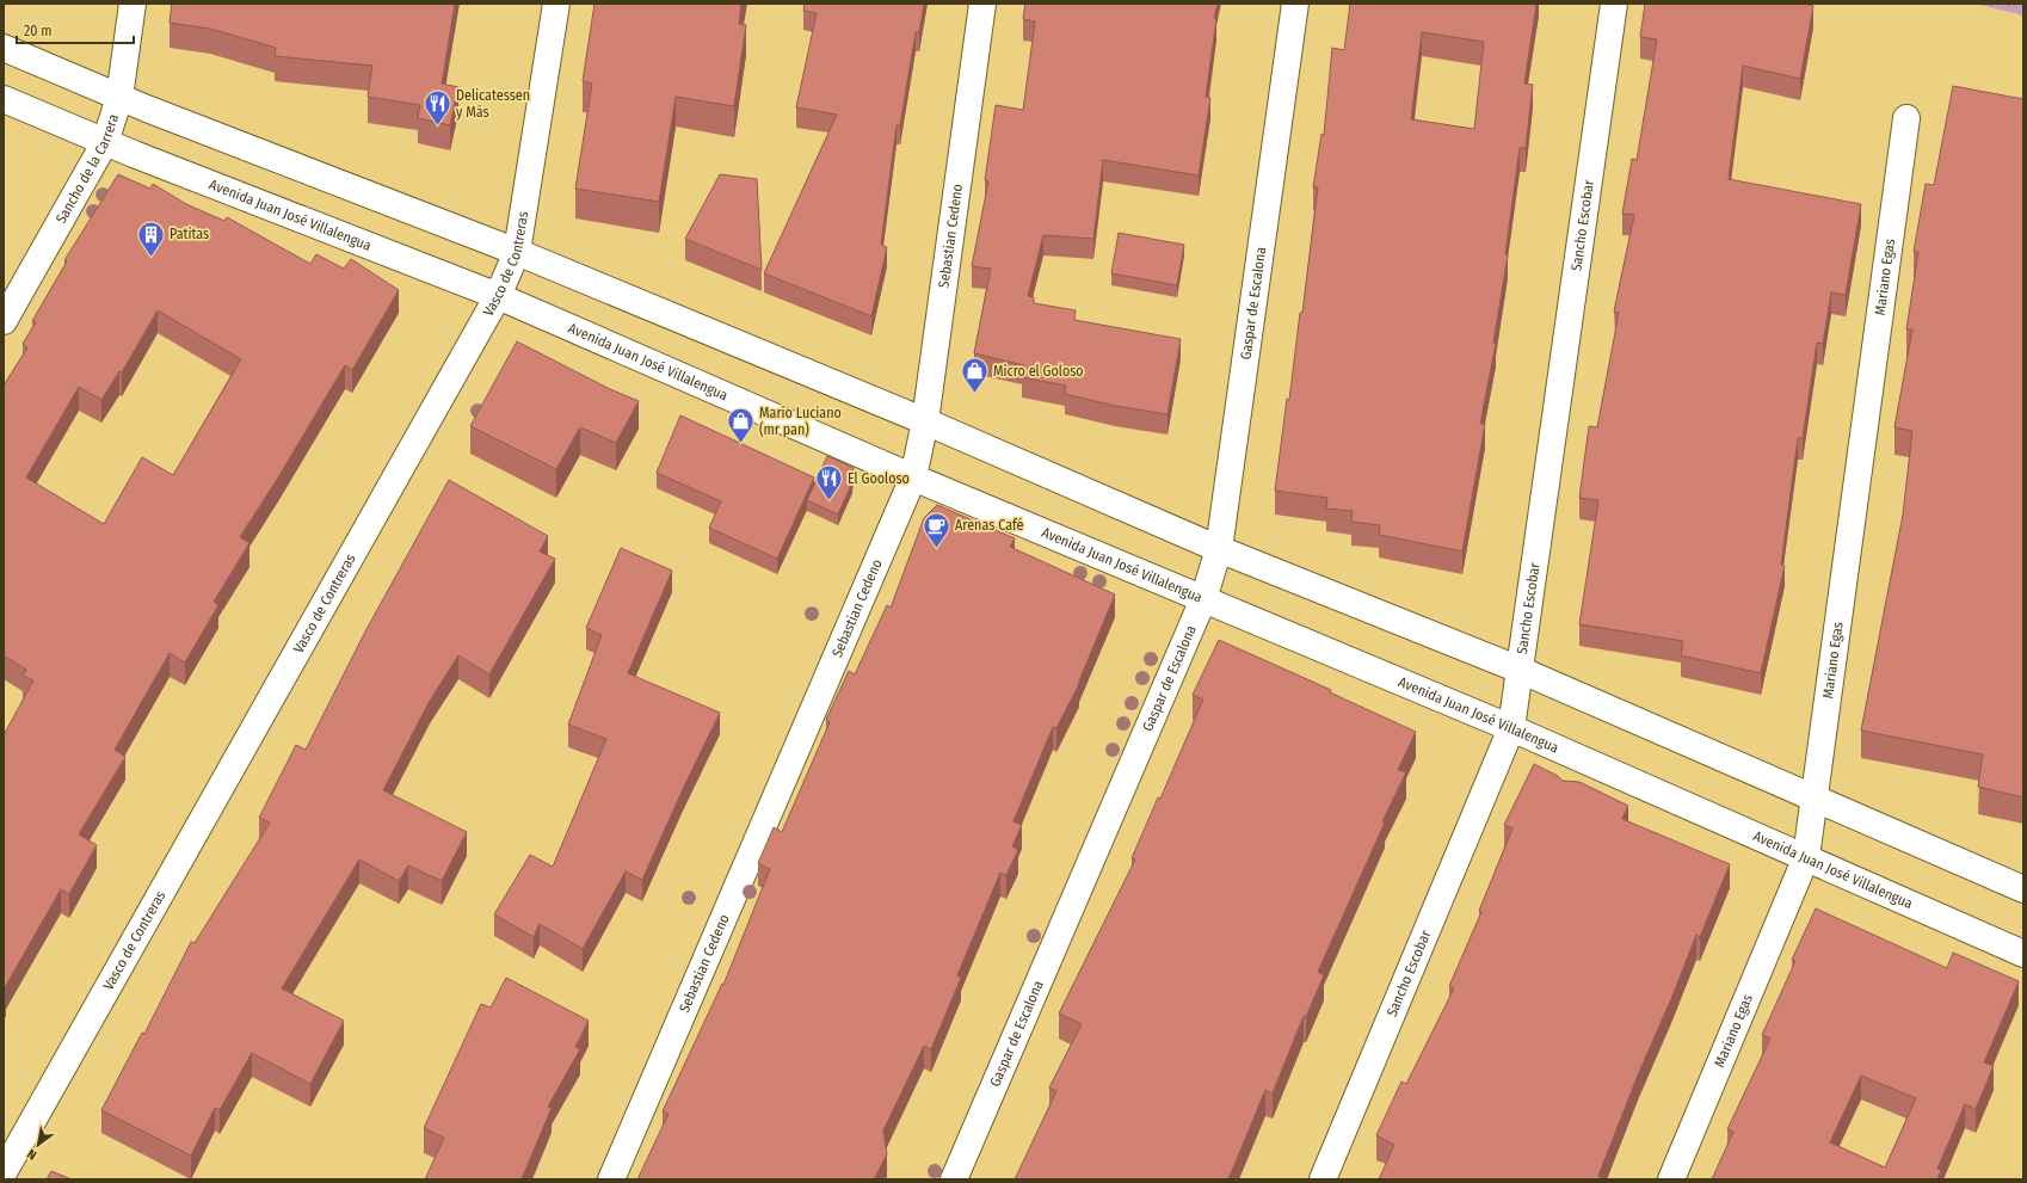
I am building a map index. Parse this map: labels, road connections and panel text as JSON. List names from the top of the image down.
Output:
{
  "streets": {
    "street": [
      "Sancho de la Carrera",
      "Avenida Juan José Villalengua",
      "Sancho Escobar",
      "Sebastian Cedeno",
      "Vasco de Contreras",
      "Mariano Egas",
      "Gaspar de Escalona"
    ]
  },
  "crossings": [
    ["Sancho de la Carrera", "Avenida Juan José Villalengua"],
    ["Avenida Juan José Villalengua", "Sancho Escobar"],
    ["Avenida Juan José Villalengua", "Sebastian Cedeno"],
    ["Avenida Juan José Villalengua", "Vasco de Contreras"],
    ["Avenida Juan José Villalengua", "Mariano Egas"],
    ["Avenida Juan José Villalengua", "Gaspar de Escalona"]
  ],
  "places": {
    "restaurant": ["Delicatessen y Más", "El Gooloso"],
    "building": ["Patitas"],
    "shop": ["Micro el Goloso", "Mario Luciano (mr pan)"],
    "cafe": ["Arenas Café"]
  },
  "scale_bar": "20 m",
  "north": "bottom left"
}
